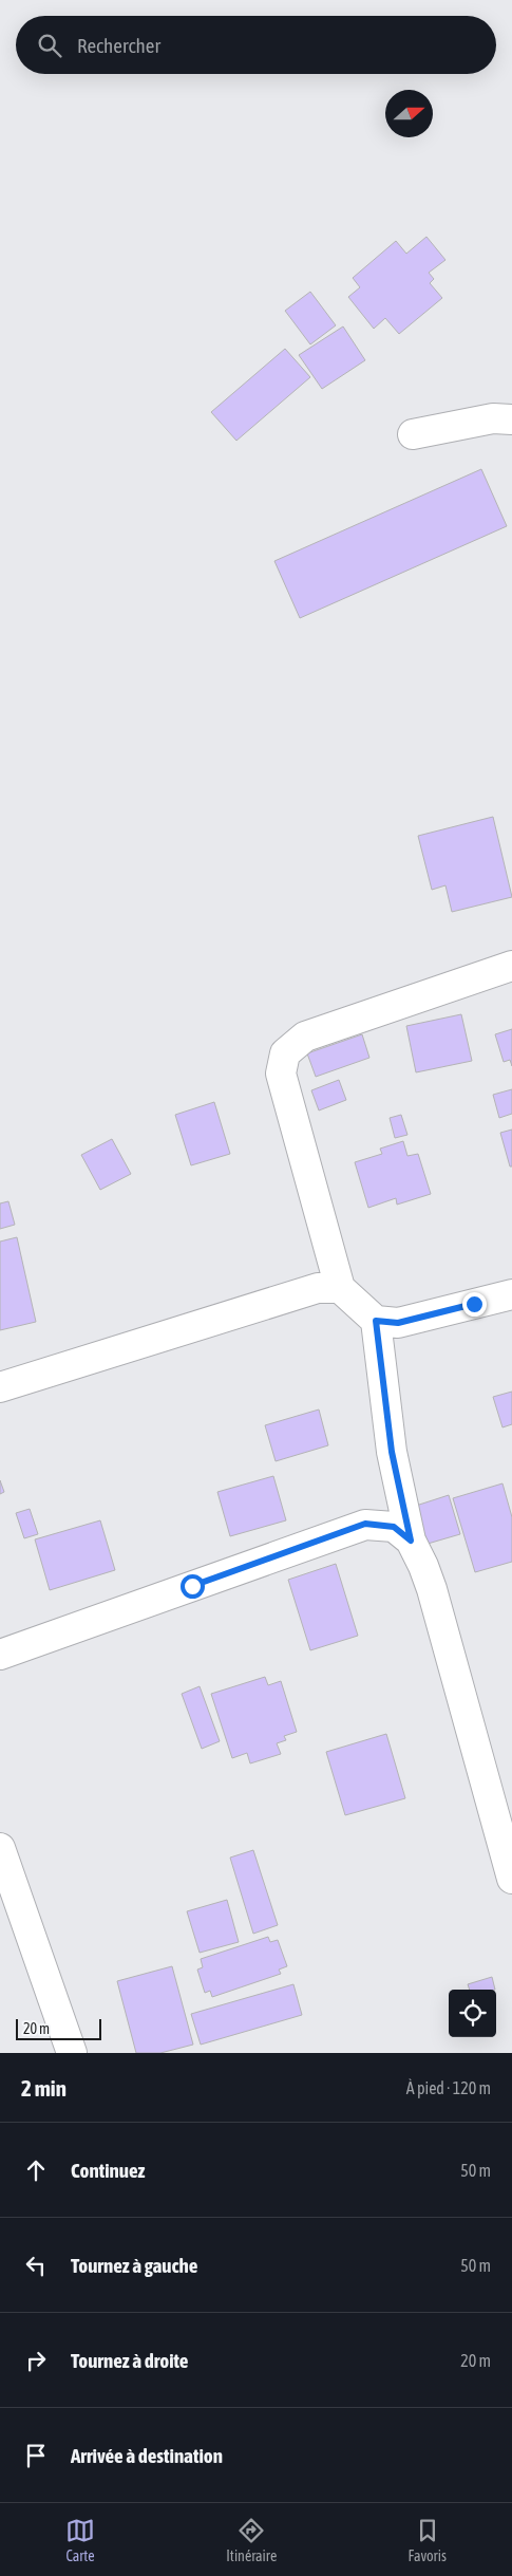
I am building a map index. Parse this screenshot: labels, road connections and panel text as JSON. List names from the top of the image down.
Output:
{
  "scale_bar": "20 m",
  "north": "right",
  "page": {
    "search": "Rechercher",
    "scale": "20 m",
    "heading": ["2 min", "À pied · 120 m"],
    "list": [
      ["Continuez", "50 m"],
      ["Tournez à gauche", "50 m"],
      ["Tournez à droite", "20 m"],
      "Arrivée à destination"
    ],
    "nav": ["Carte", "Itinéraire", "Favoris"]
  }
}
